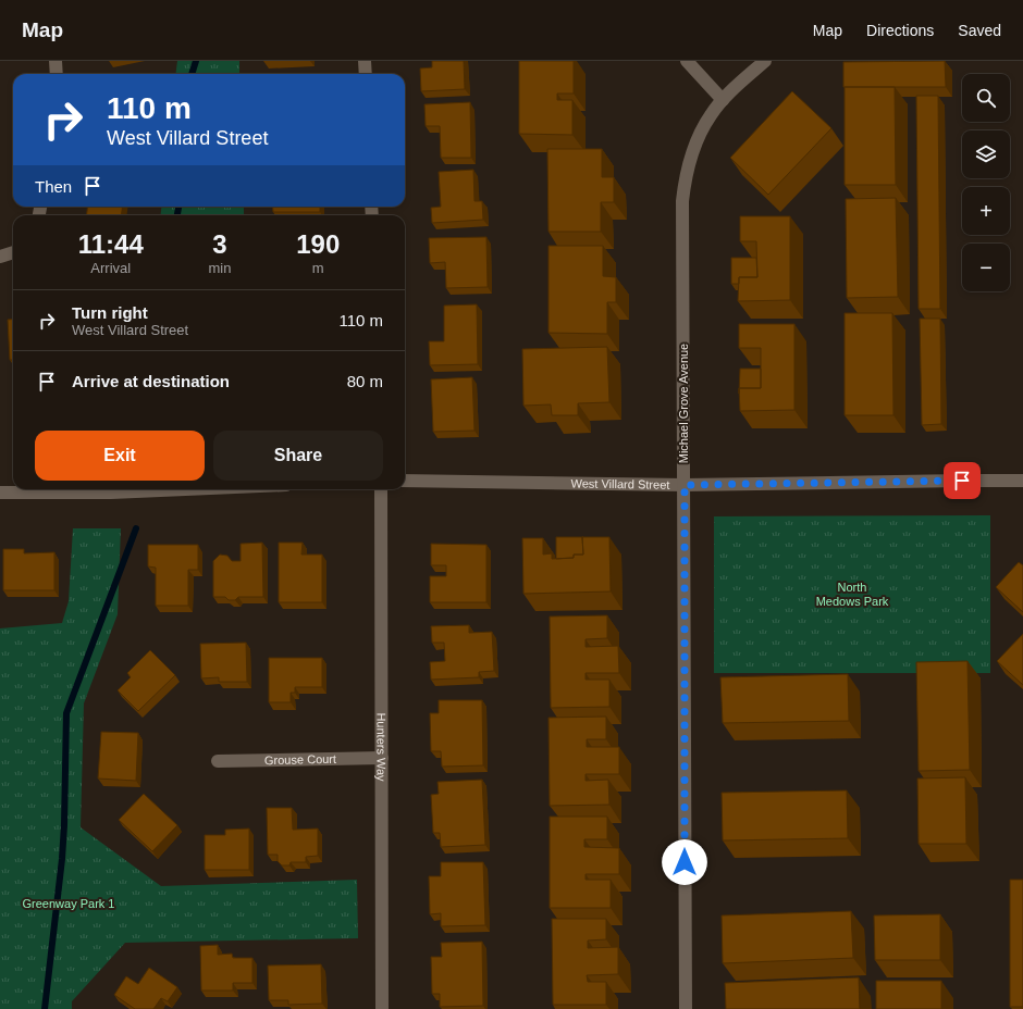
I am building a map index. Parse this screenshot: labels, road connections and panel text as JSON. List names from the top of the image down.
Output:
{
  "streets": {
    "street": [
      "Michael Grove Avenue",
      "West Villard Street",
      "Hunters Way",
      "Grouse Court"
    ]
  },
  "crossings": [
    ["Michael Grove Avenue", "West Villard Street"],
    ["Hunters Way", "Grouse Court"]
  ],
  "parks": ["North Medows Park", "Greenway Park 1"],
  "page": {
    "header": "Map",
    "nav": ["Map", "Directions", "Saved"],
    "map_buttons": ["+", "−"],
    "turn": ["110 m", "West Villard Street"],
    "then": "Then",
    "eta": [
      "11:44",
      "Arrival",
      "3",
      "min",
      "190",
      "m"
    ],
    "list": [
      {
        "name": "Turn right",
        "note": "West Villard Street",
        "value": "110 m"
      },
      {
        "name": "Arrive at destination",
        "value": "80 m"
      }
    ],
    "buttons": ["Exit", "Share"]
  }
}
